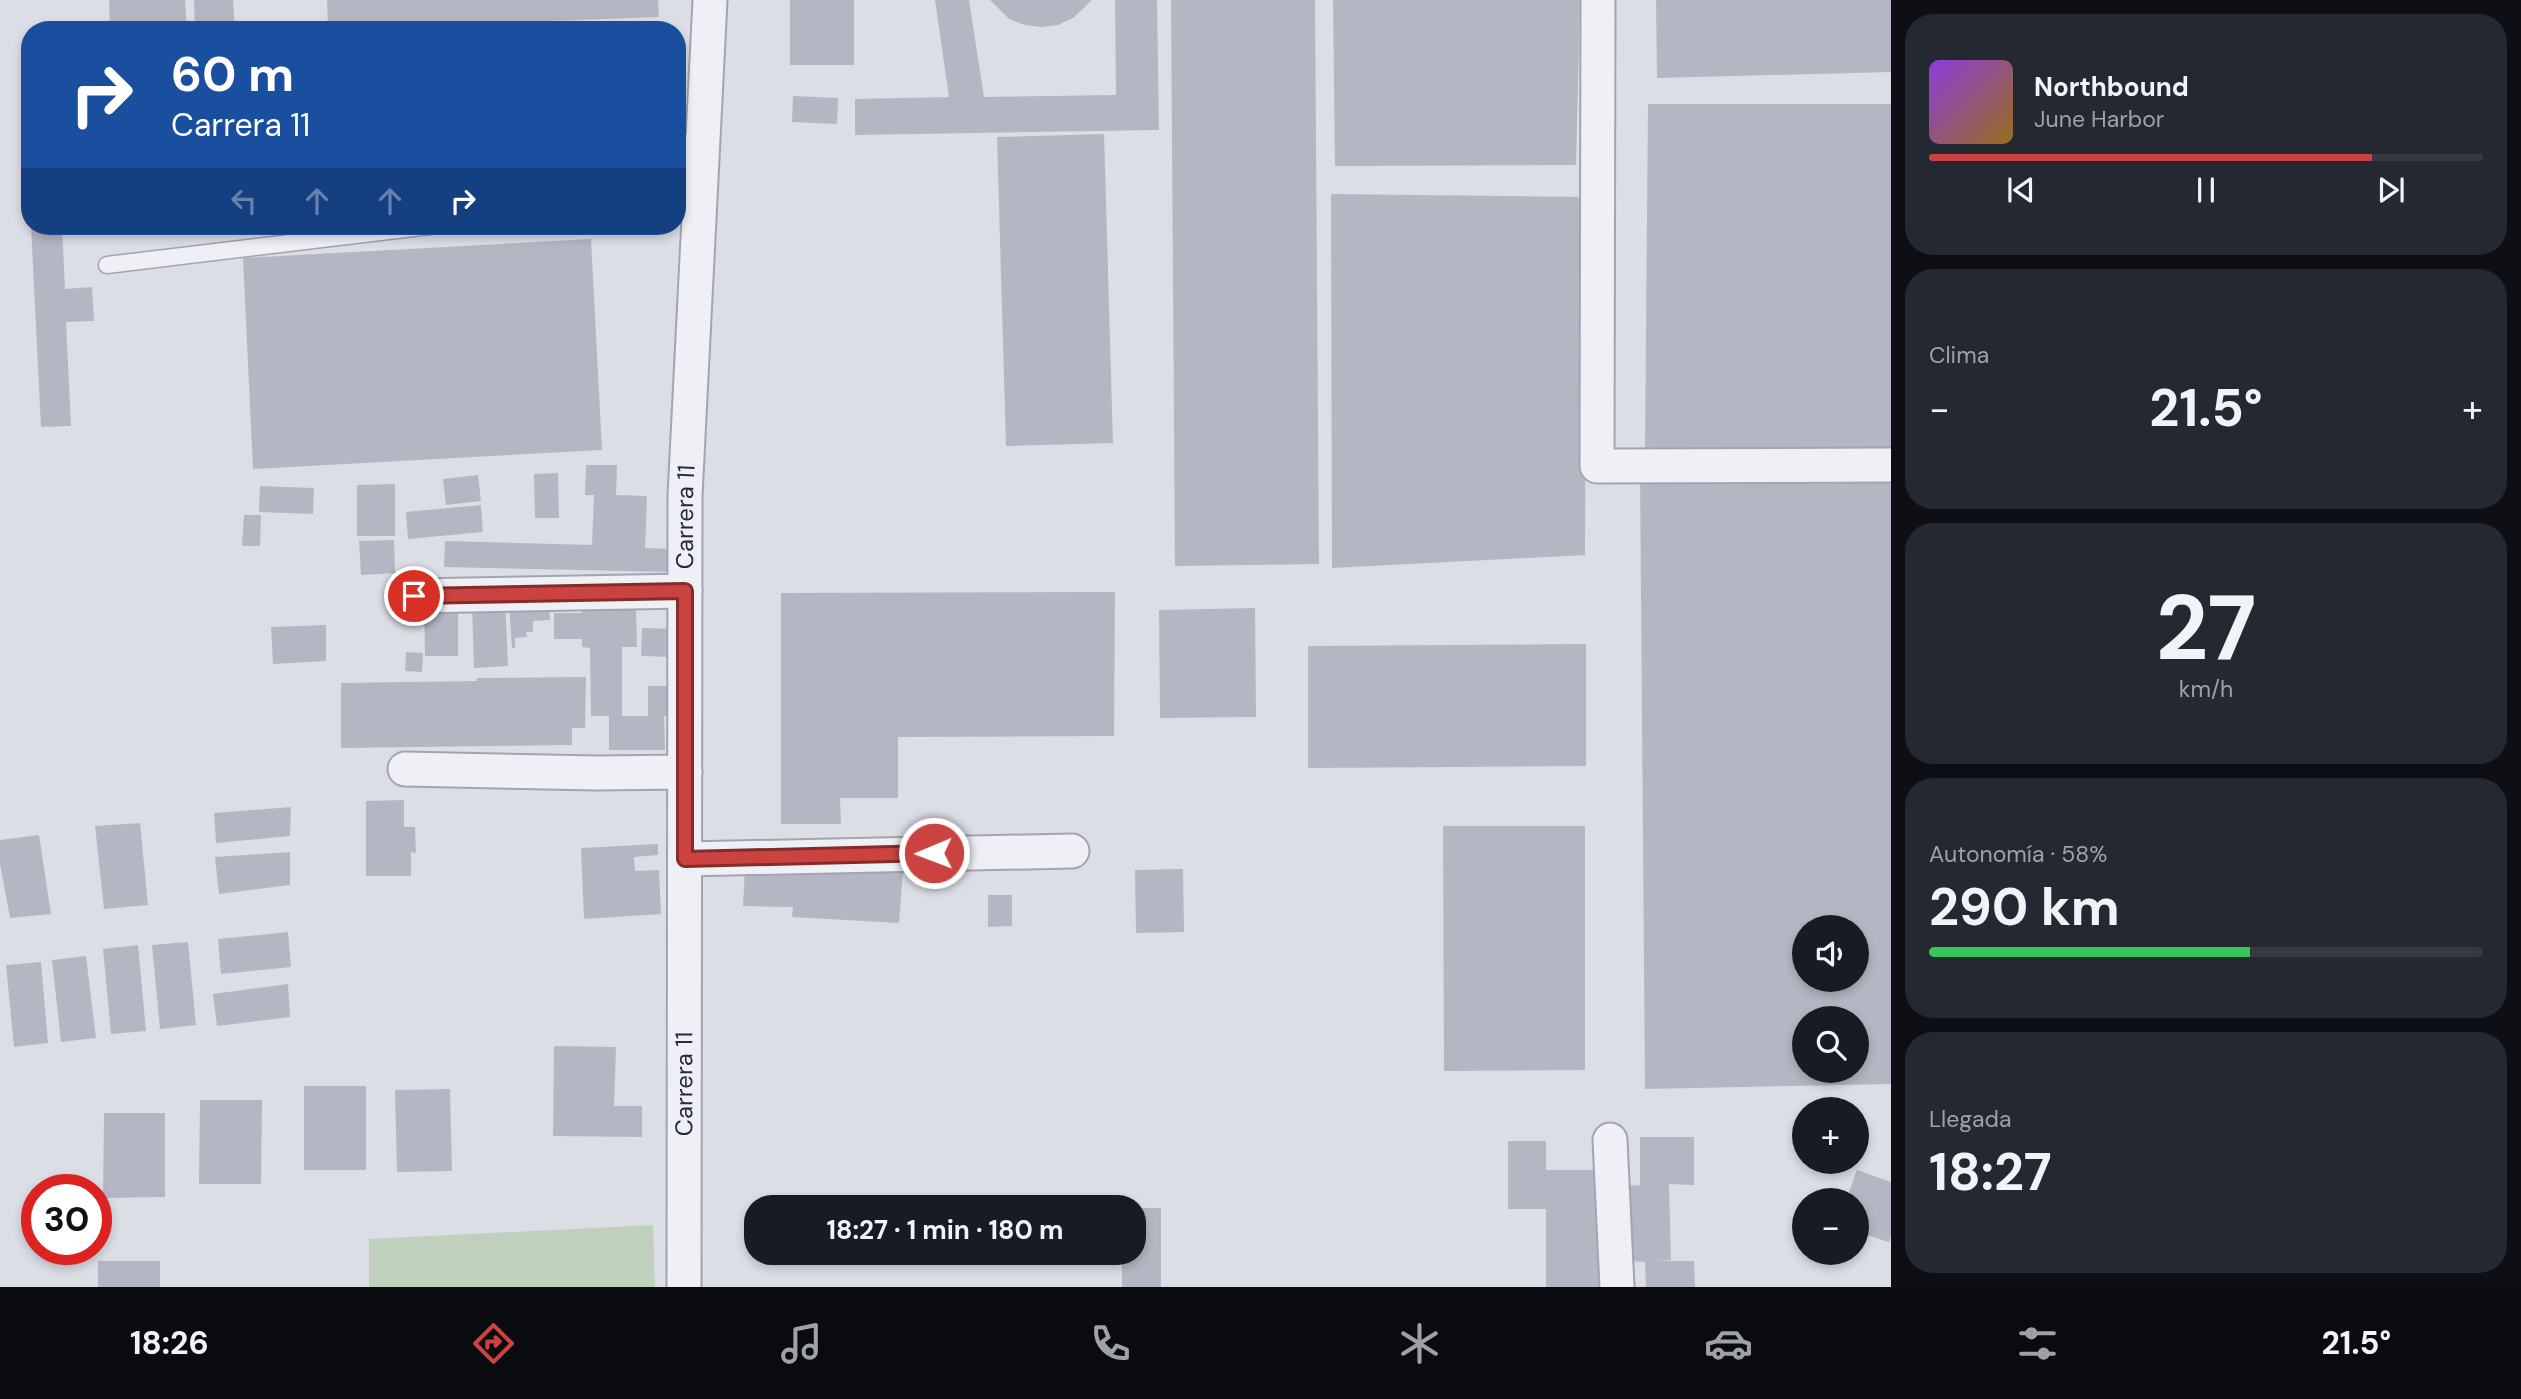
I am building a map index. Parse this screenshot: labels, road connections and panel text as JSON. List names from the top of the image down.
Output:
{
  "streets": {
    "street": ["Carrera 11"]
  },
  "page": {
    "turn": ["60 m", "Carrera 11"],
    "song": ["Northbound", "June Harbor"],
    "tile": [
      "Clima",
      ["27", "km/h"],
      ["Autonomía · 58%", "290 km"],
      ["Llegada", "18:27"]
    ],
    "heat": ["−", "21.5°", "+"],
    "map_buttons": ["+", "−"],
    "limit": "30",
    "trip": "18:27 · 1 min · 180 m",
    "tabs": ["18:26", "21.5°"]
  }
}
